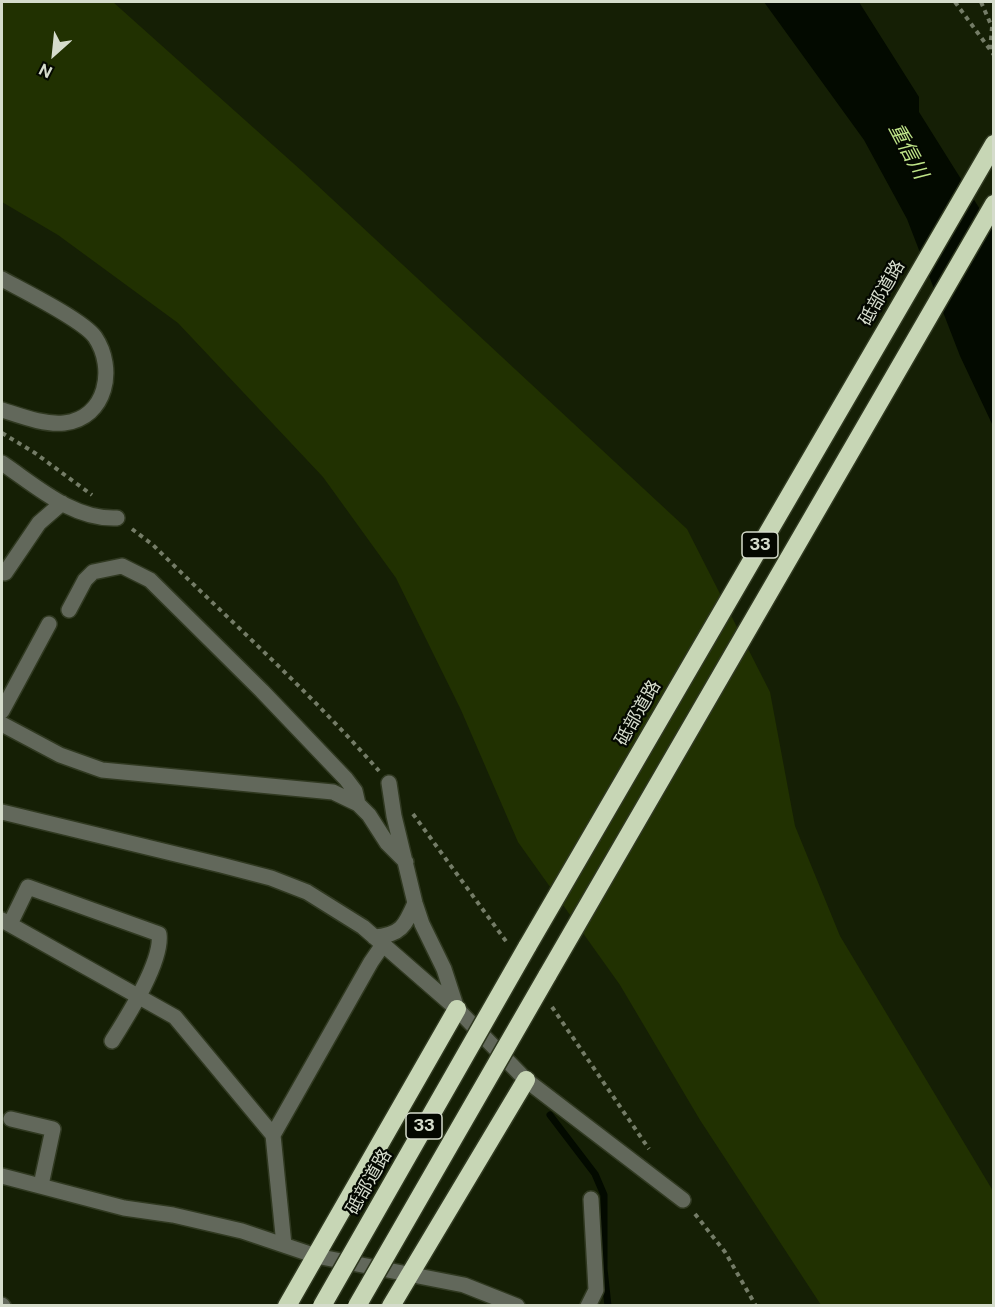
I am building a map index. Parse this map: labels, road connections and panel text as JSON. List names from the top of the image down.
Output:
{
  "streets": {
    "highway": ["砥部道路", "33"]
  },
  "water": ["重信川"],
  "north": "bottom left"
}
